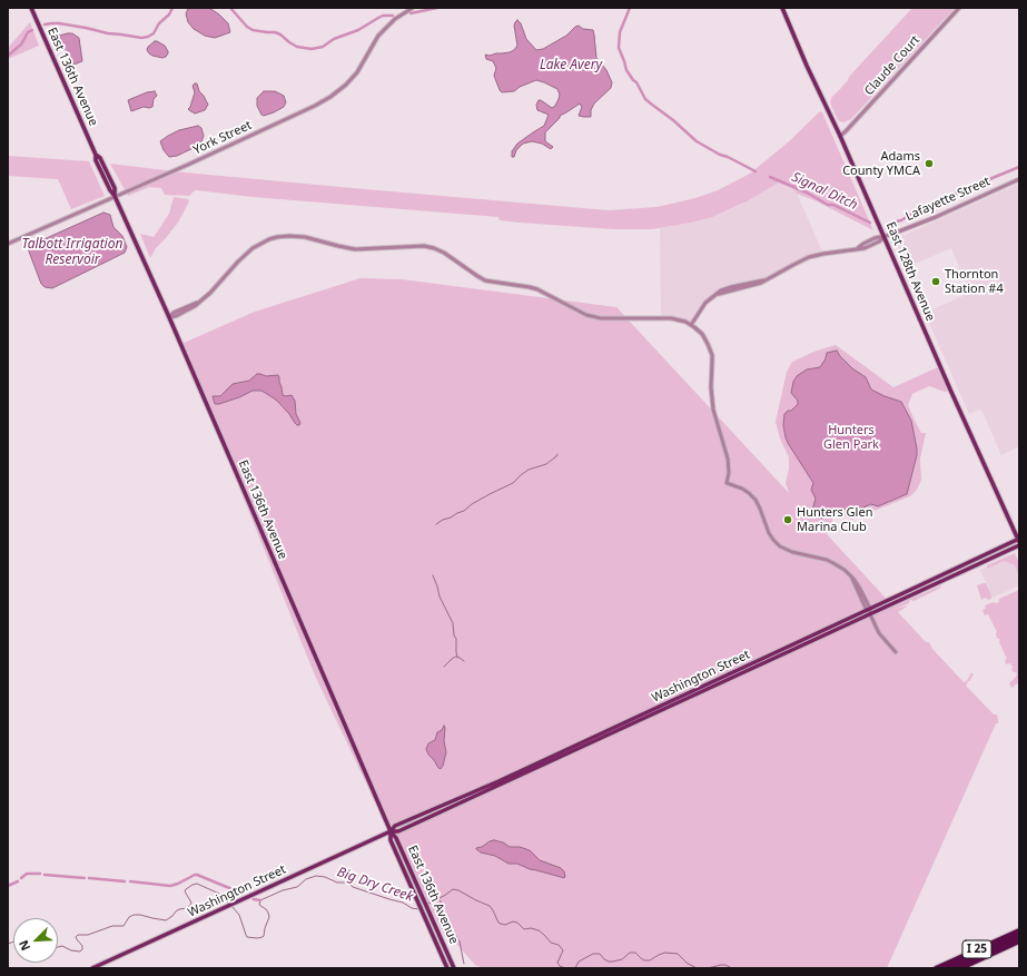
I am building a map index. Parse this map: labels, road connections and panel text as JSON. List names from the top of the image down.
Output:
{
  "streets": {
    "highway": ["I 25"],
    "main road": ["East 136th Avenue", "East 128th Avenue", "Washington Street"],
    "street": ["Claude Court", "York Street", "Lafayette Street"]
  },
  "crossings": [
    ["Claude Court", "East 128th Avenue"],
    ["East 136th Avenue", "York Street"],
    ["East 136th Avenue", "Washington Street"],
    ["Lafayette Street", "East 128th Avenue"],
    ["East 128th Avenue", "Washington Street"]
  ],
  "water": [
    "Lake Avery",
    "Signal Ditch",
    "Talbott Irrigation Reservoir",
    "Big Dry Creek"
  ],
  "parks": ["Hunters Glen Park"],
  "places": ["Adams County YMCA", "Thornton Station #4", "Hunters Glen Marina Club"],
  "north": "bottom left"
}
